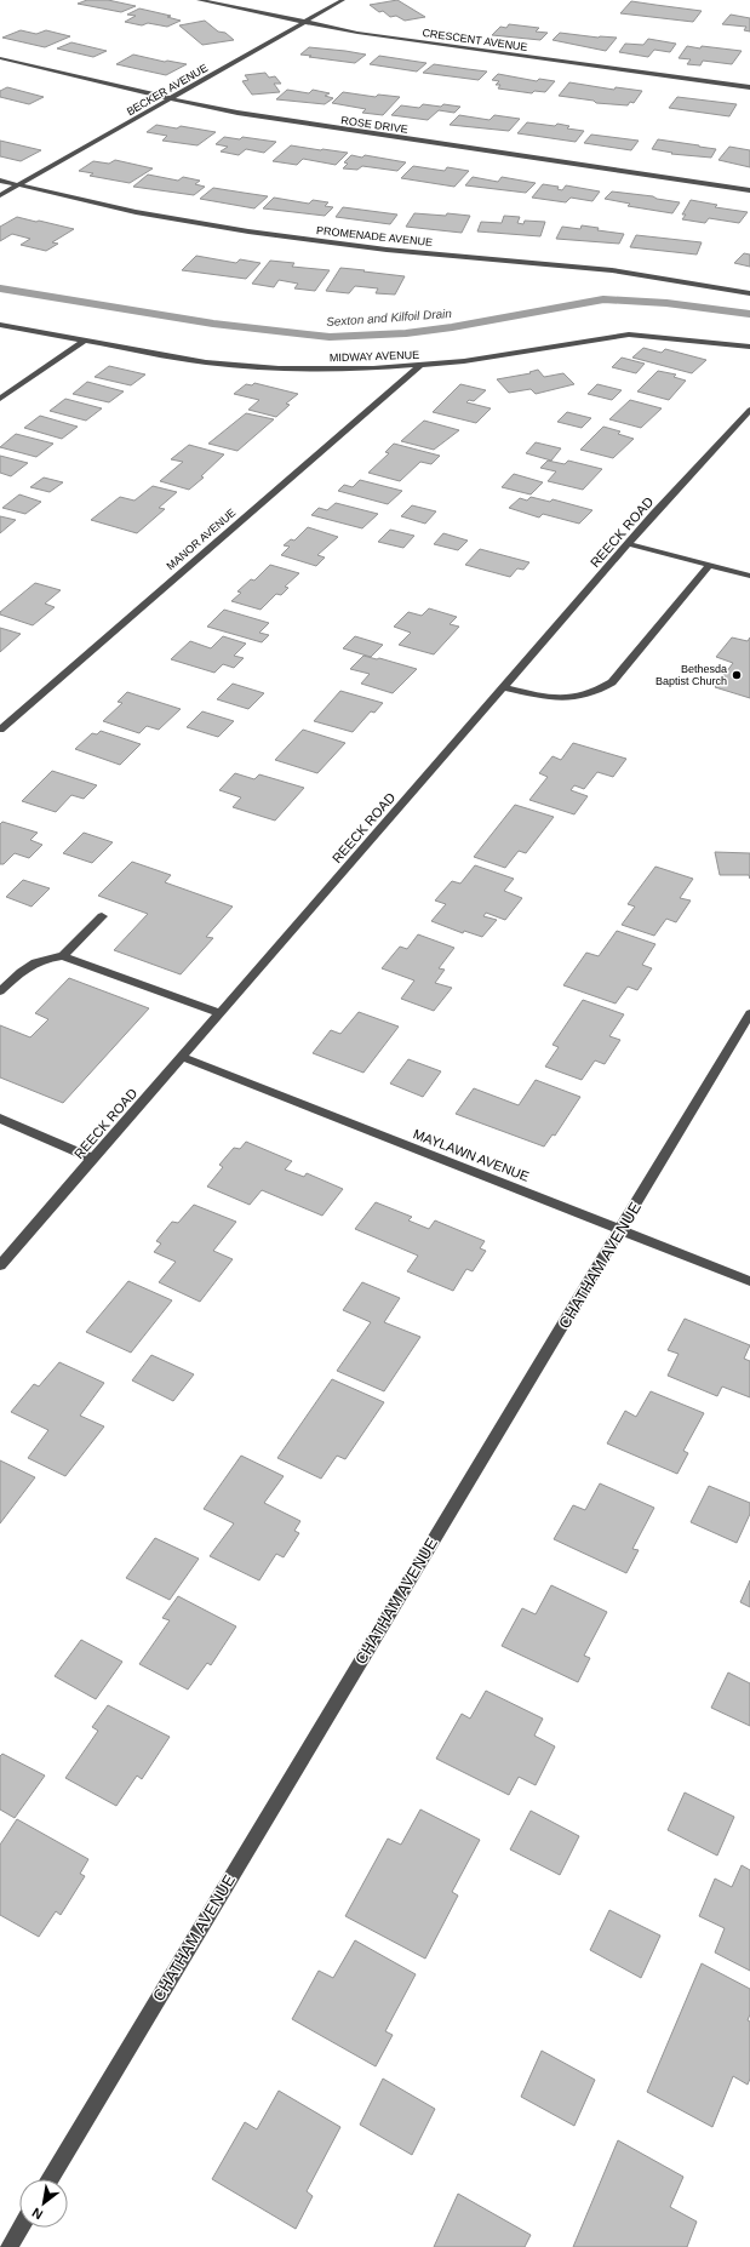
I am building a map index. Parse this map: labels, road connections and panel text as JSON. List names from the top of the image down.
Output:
{
  "streets": {
    "street": [
      "CRESCENT AVENUE",
      "BECKER AVENUE",
      "ROSE DRIVE",
      "PROMENADE AVENUE",
      "MIDWAY AVENUE",
      "REECK ROAD",
      "MANOR AVENUE",
      "MAYLAWN AVENUE",
      "CHATHAM AVENUE"
    ]
  },
  "crossings": [
    ["CRESCENT AVENUE", "BECKER AVENUE"],
    ["BECKER AVENUE", "ROSE DRIVE"],
    ["BECKER AVENUE", "PROMENADE AVENUE"],
    ["MIDWAY AVENUE", "MANOR AVENUE"],
    ["REECK ROAD", "MAYLAWN AVENUE"],
    ["MAYLAWN AVENUE", "CHATHAM AVENUE"]
  ],
  "water": ["Sexton and Kilfoil Drain"],
  "places": ["Bethesda Baptist Church"],
  "north": "bottom left"
}
